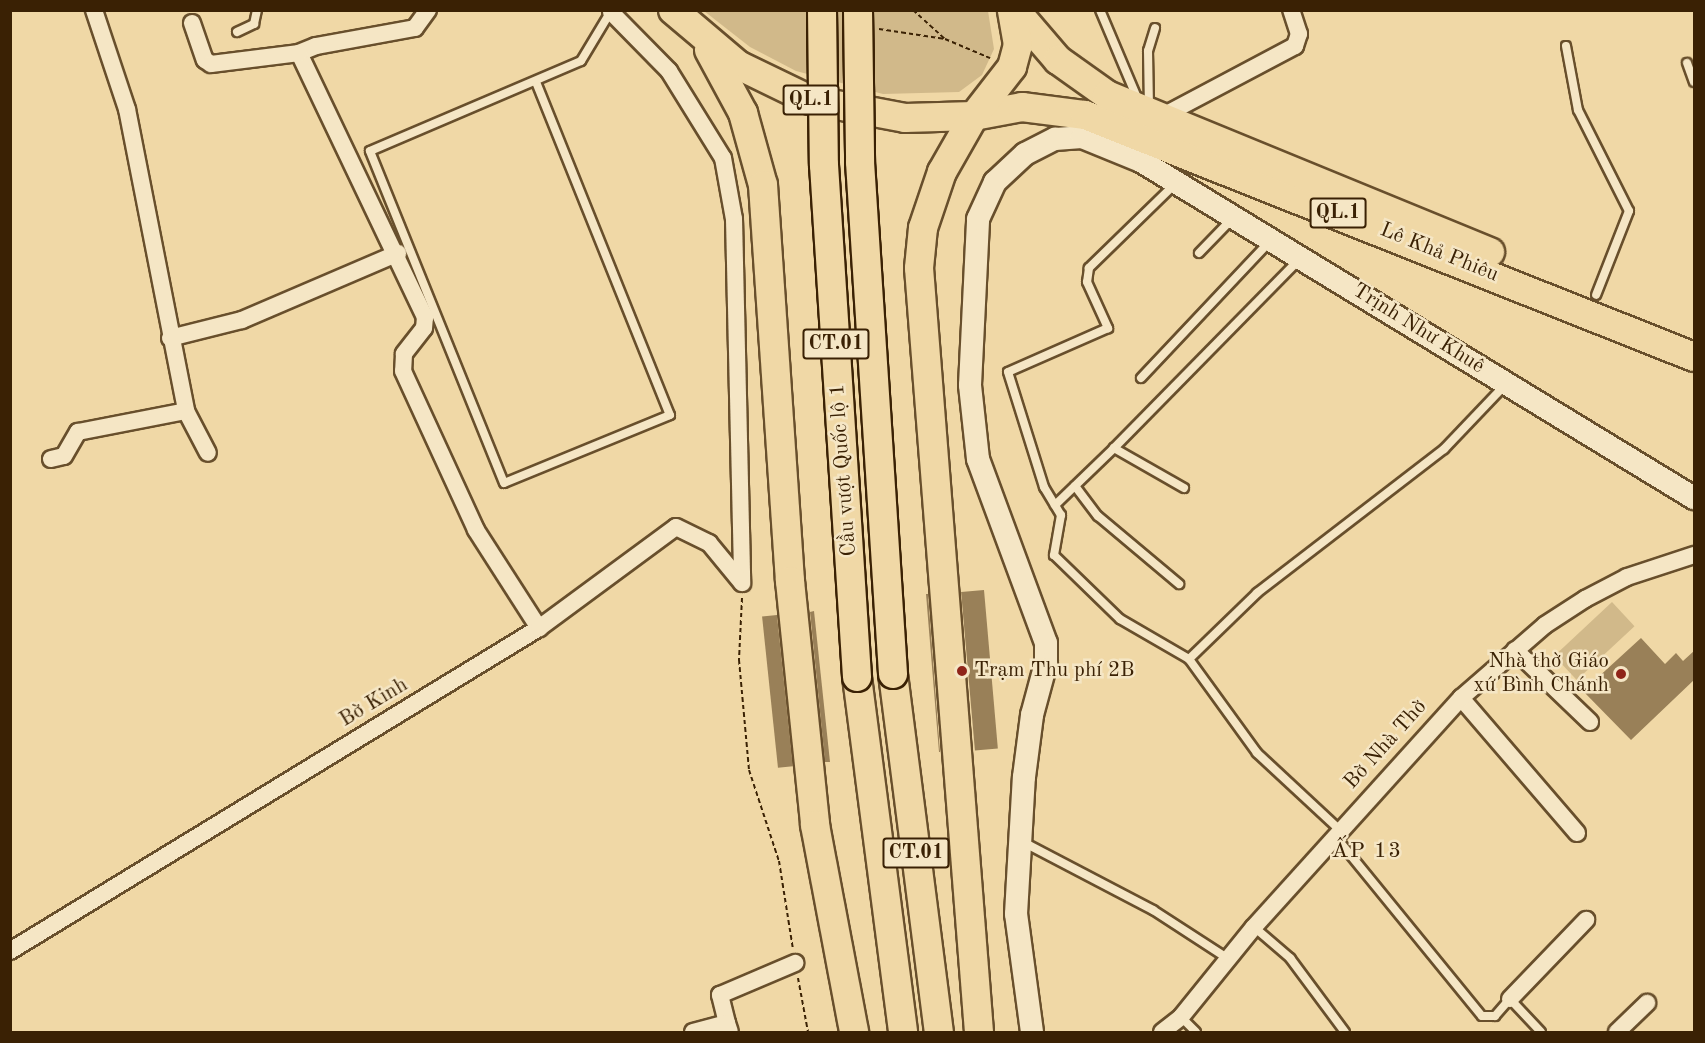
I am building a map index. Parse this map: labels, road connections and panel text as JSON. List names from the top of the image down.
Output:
{
  "streets": {
    "highway": [
      "QL.1",
      "Lê Khả Phiêu",
      "CT.01",
      "Cầu vượt Quốc lộ 1"
    ],
    "street": ["Trịnh Như Khuê", "Bờ Kinh", "Bờ Nhà Thờ"]
  },
  "crossings": [
    ["QL.1", "Lê Khả Phiêu"],
    ["Lê Khả Phiêu", "Trịnh Như Khuê"]
  ],
  "districts": ["ẤP 13"],
  "places": ["Trạm Thu phí 2B", "Nhà thờ Giáo xứ Bình Chánh"]
}
